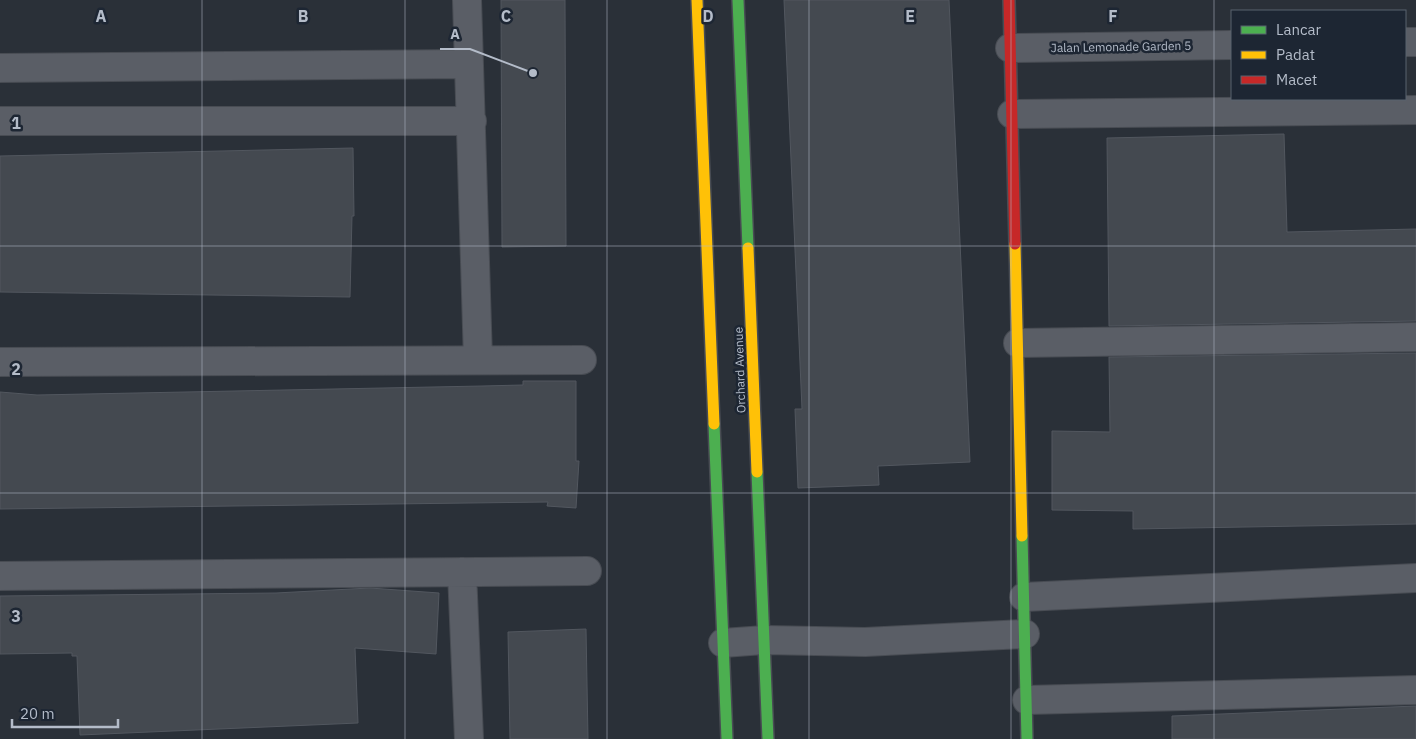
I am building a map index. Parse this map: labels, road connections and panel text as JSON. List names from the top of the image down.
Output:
{
  "streets": {
    "street": ["Jalan Lemonade Garden 5", "Orchard Avenue"]
  },
  "places": ["A"],
  "legend": ["Lancar", "Padat", "Macet"],
  "scale_bar": "20 m",
  "grid": {
    "columns": [
      "A",
      "B",
      "C",
      "D",
      "E",
      "F"
    ],
    "rows": ["1", "2", "3"]
  }
}
